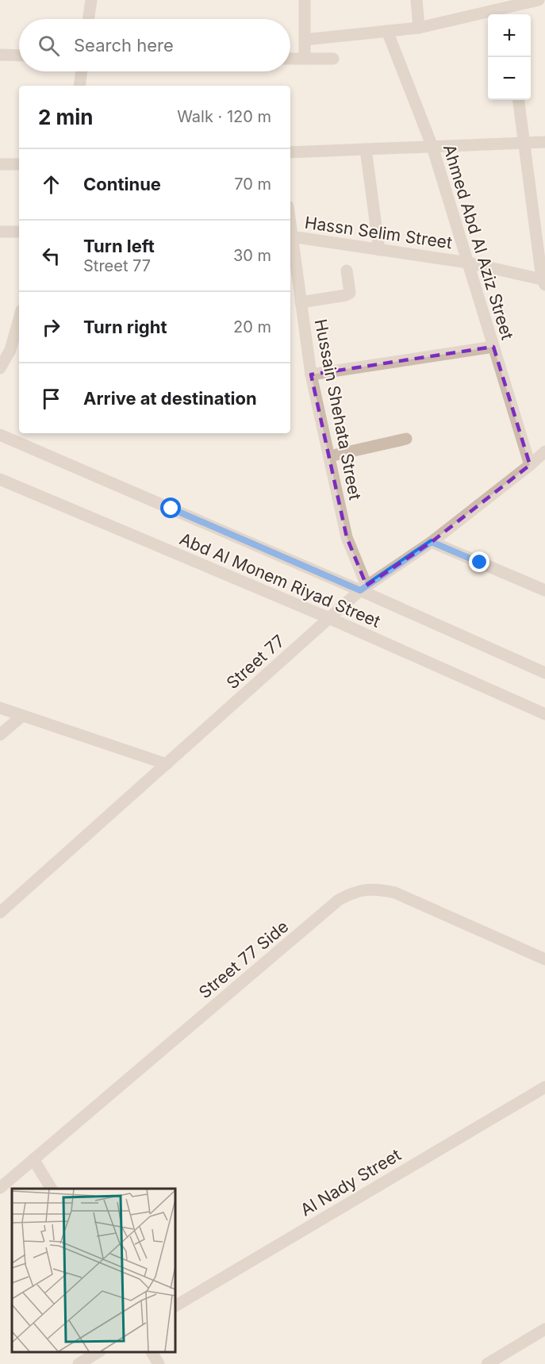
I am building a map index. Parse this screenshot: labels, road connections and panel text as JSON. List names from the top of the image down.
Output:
{
  "streets": {
    "street": [
      "Hassn Selim Street",
      "Ahmed Abd Al Aziz Street",
      "Hussain Shehata Street",
      "Abd Al Monem Riyad Street",
      "Street 77",
      "Street 77 Side",
      "Al Nady Street"
    ]
  },
  "crossings": [
    ["Hassn Selim Street", "Ahmed Abd Al Aziz Street"],
    ["Hassn Selim Street", "Hussain Shehata Street"],
    ["Ahmed Abd Al Aziz Street", "Street 77"],
    ["Hussain Shehata Street", "Abd Al Monem Riyad Street"],
    ["Hussain Shehata Street", "Street 77"],
    ["Abd Al Monem Riyad Street", "Street 77"]
  ],
  "page": {
    "map_buttons": ["+", "−"],
    "search": "Search here",
    "heading": ["2 min", "Walk · 120 m"],
    "list": [
      ["Continue", "70 m"],
      ["Turn left", "Street 77", "30 m"],
      ["Turn right", "20 m"],
      "Arrive at destination"
    ]
  }
}
